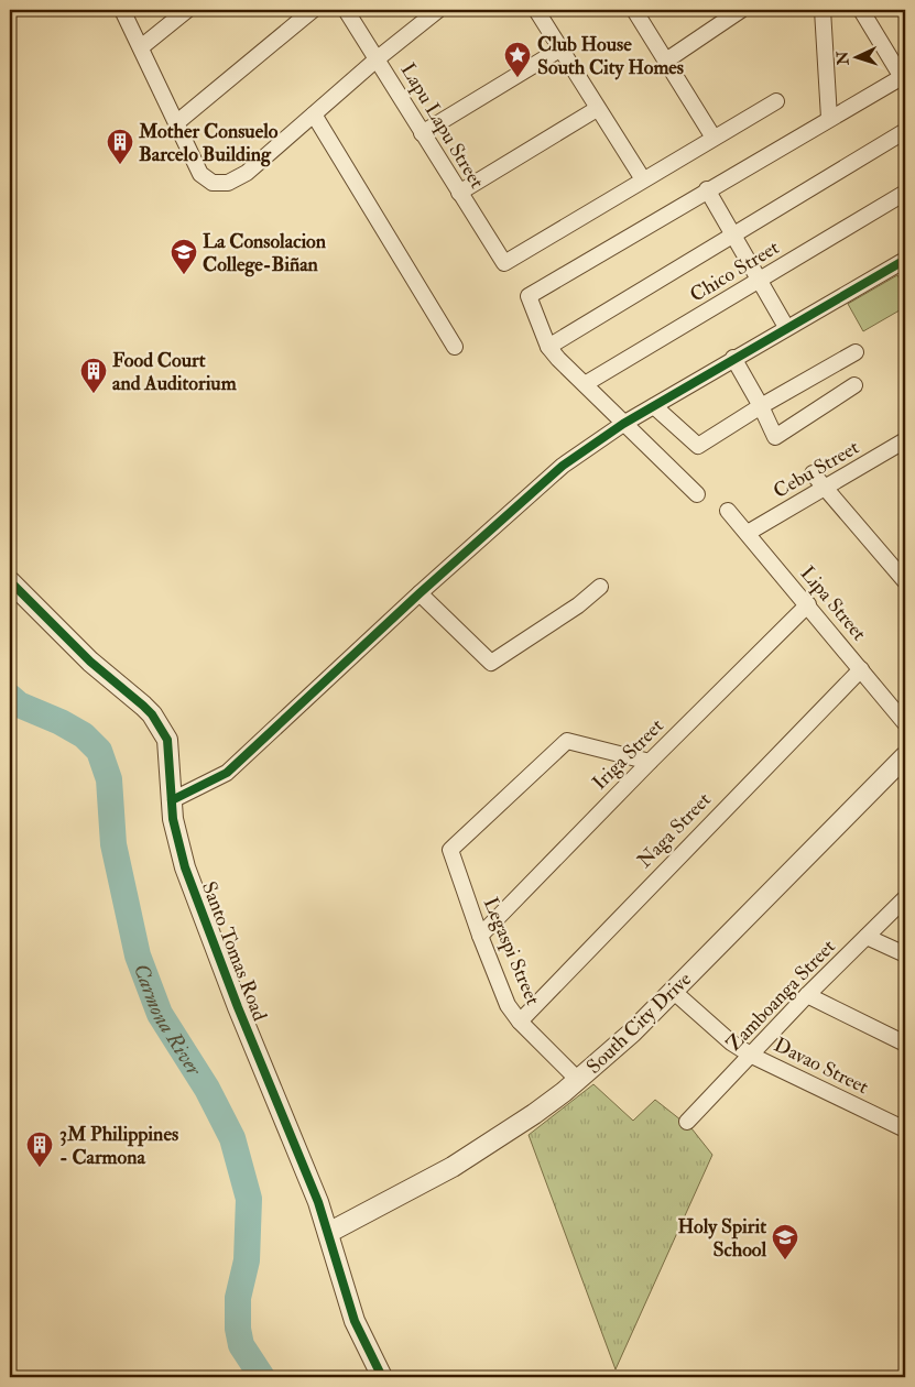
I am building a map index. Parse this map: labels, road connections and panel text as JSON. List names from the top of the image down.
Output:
{
  "streets": {
    "street": [
      "Lapu Lapu Street",
      "Chico Street",
      "Cebu Street",
      "Lipa Street",
      "Iriga Street",
      "Naga Street",
      "Santo Tomas Road",
      "Legaspi Street",
      "Zamboanga Street",
      "South City Drive",
      "Davao Street"
    ]
  },
  "crossings": [
    ["Cebu Street", "Lipa Street"],
    ["Lipa Street", "Iriga Street"],
    ["Lipa Street", "Naga Street"],
    ["Iriga Street", "Legaspi Street"],
    ["Naga Street", "Legaspi Street"],
    ["Santo Tomas Road", "South City Drive"],
    ["Legaspi Street", "South City Drive"],
    ["Zamboanga Street", "Davao Street"],
    ["South City Drive", "Davao Street"]
  ],
  "water": ["Carmona River"],
  "places": {
    "place": ["Club House South City Homes"],
    "building": ["Mother Consuelo Barcelo Building", "Food Court and Auditorium", "3M Philippines - Carmona"],
    "school or university": ["La Consolacion College-Biñan", "Holy Spirit School"]
  },
  "north": "left"
}
